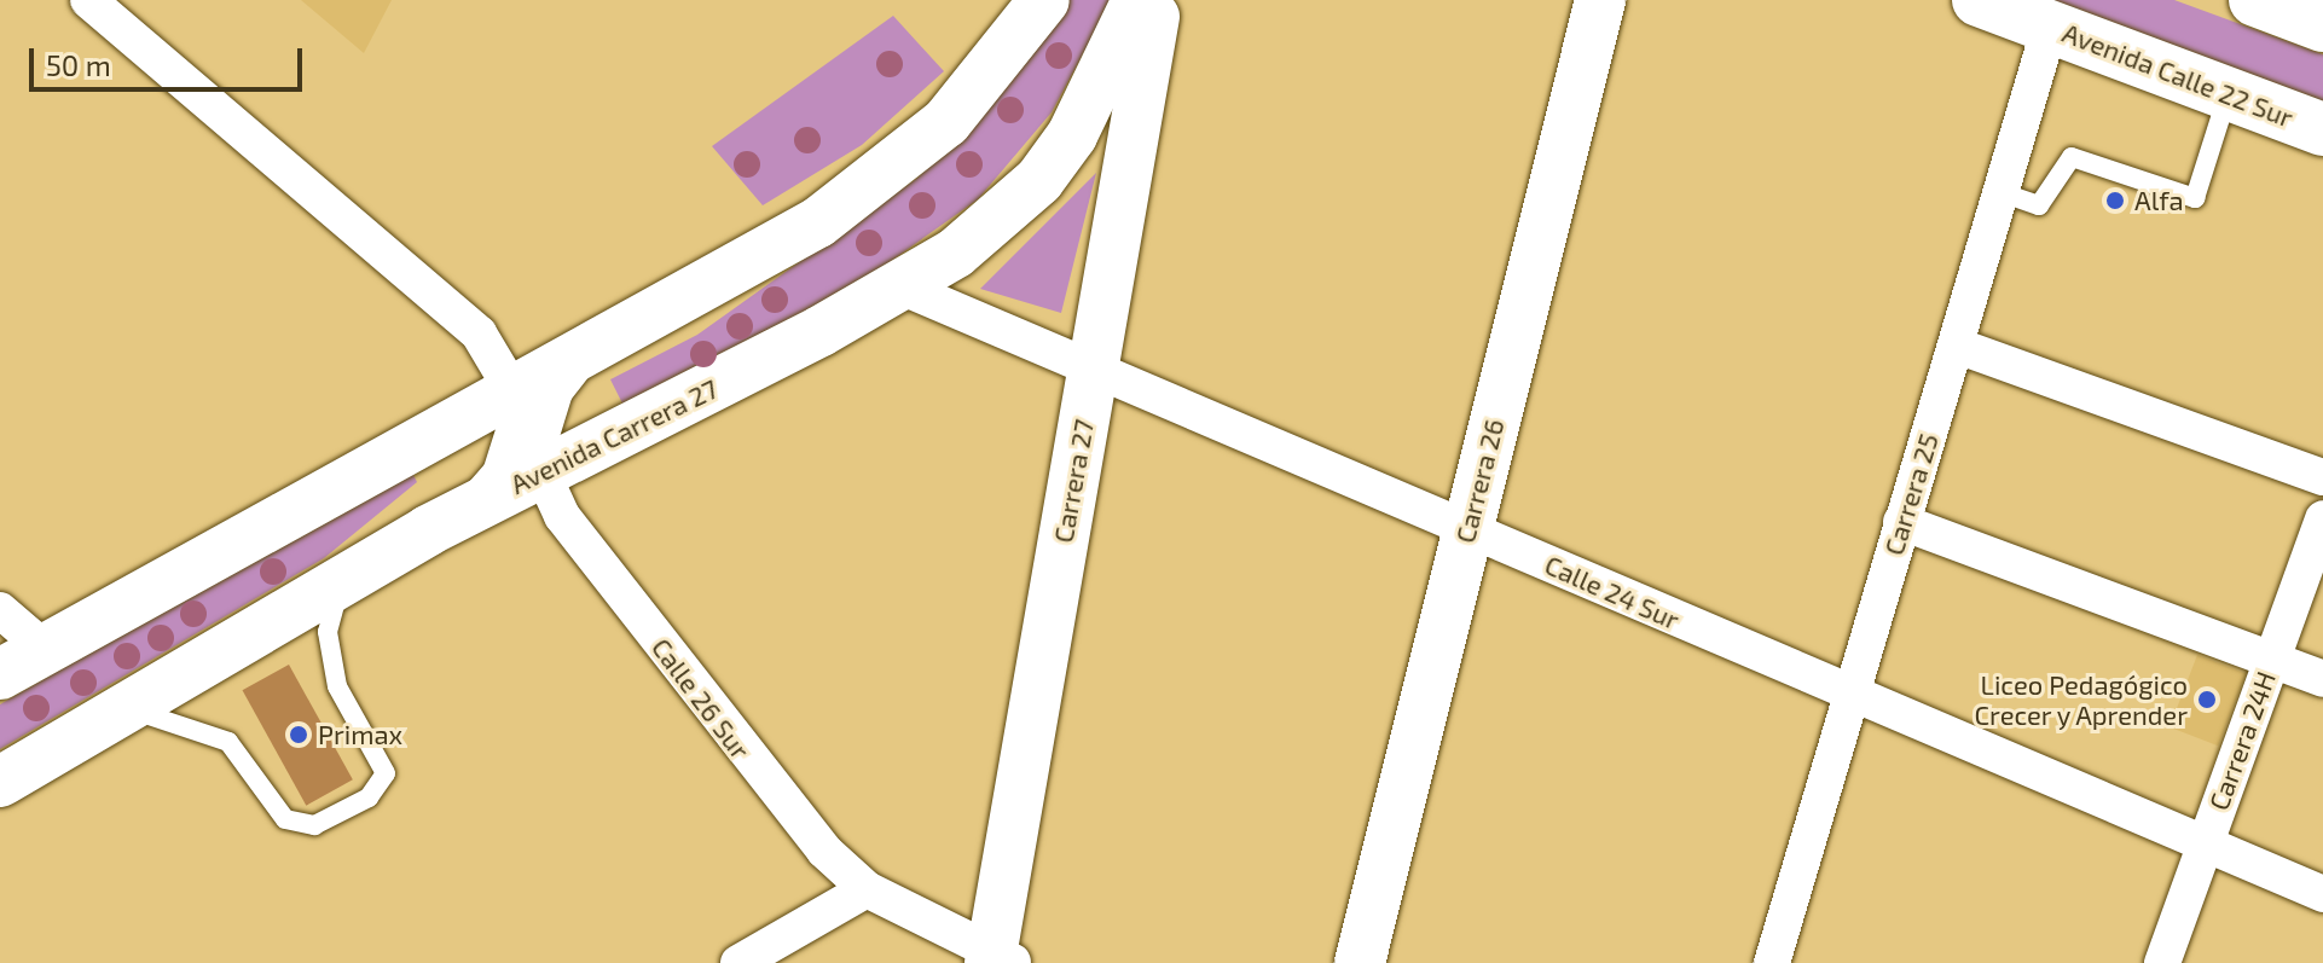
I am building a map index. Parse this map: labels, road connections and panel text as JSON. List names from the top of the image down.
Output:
{
  "streets": {
    "main road": [
      "Avenida Calle 22 Sur",
      "Avenida Carrera 27",
      "Carrera 27",
      "Carrera 26"
    ],
    "street": [
      "Carrera 25",
      "Calle 24 Sur",
      "Calle 26 Sur",
      "Carrera 24H"
    ]
  },
  "crossings": [
    ["Avenida Calle 22 Sur", "Carrera 25"],
    ["Avenida Carrera 27", "Calle 24 Sur"],
    ["Avenida Carrera 27", "Calle 26 Sur"],
    ["Carrera 27", "Calle 24 Sur"],
    ["Carrera 27", "Calle 26 Sur"],
    ["Carrera 26", "Calle 24 Sur"],
    ["Carrera 25", "Calle 24 Sur"],
    ["Calle 24 Sur", "Carrera 24H"]
  ],
  "places": ["Alfa", "Liceo Pedagógico Crecer y Aprender", "Primax"],
  "scale_bar": "50 m"
}
